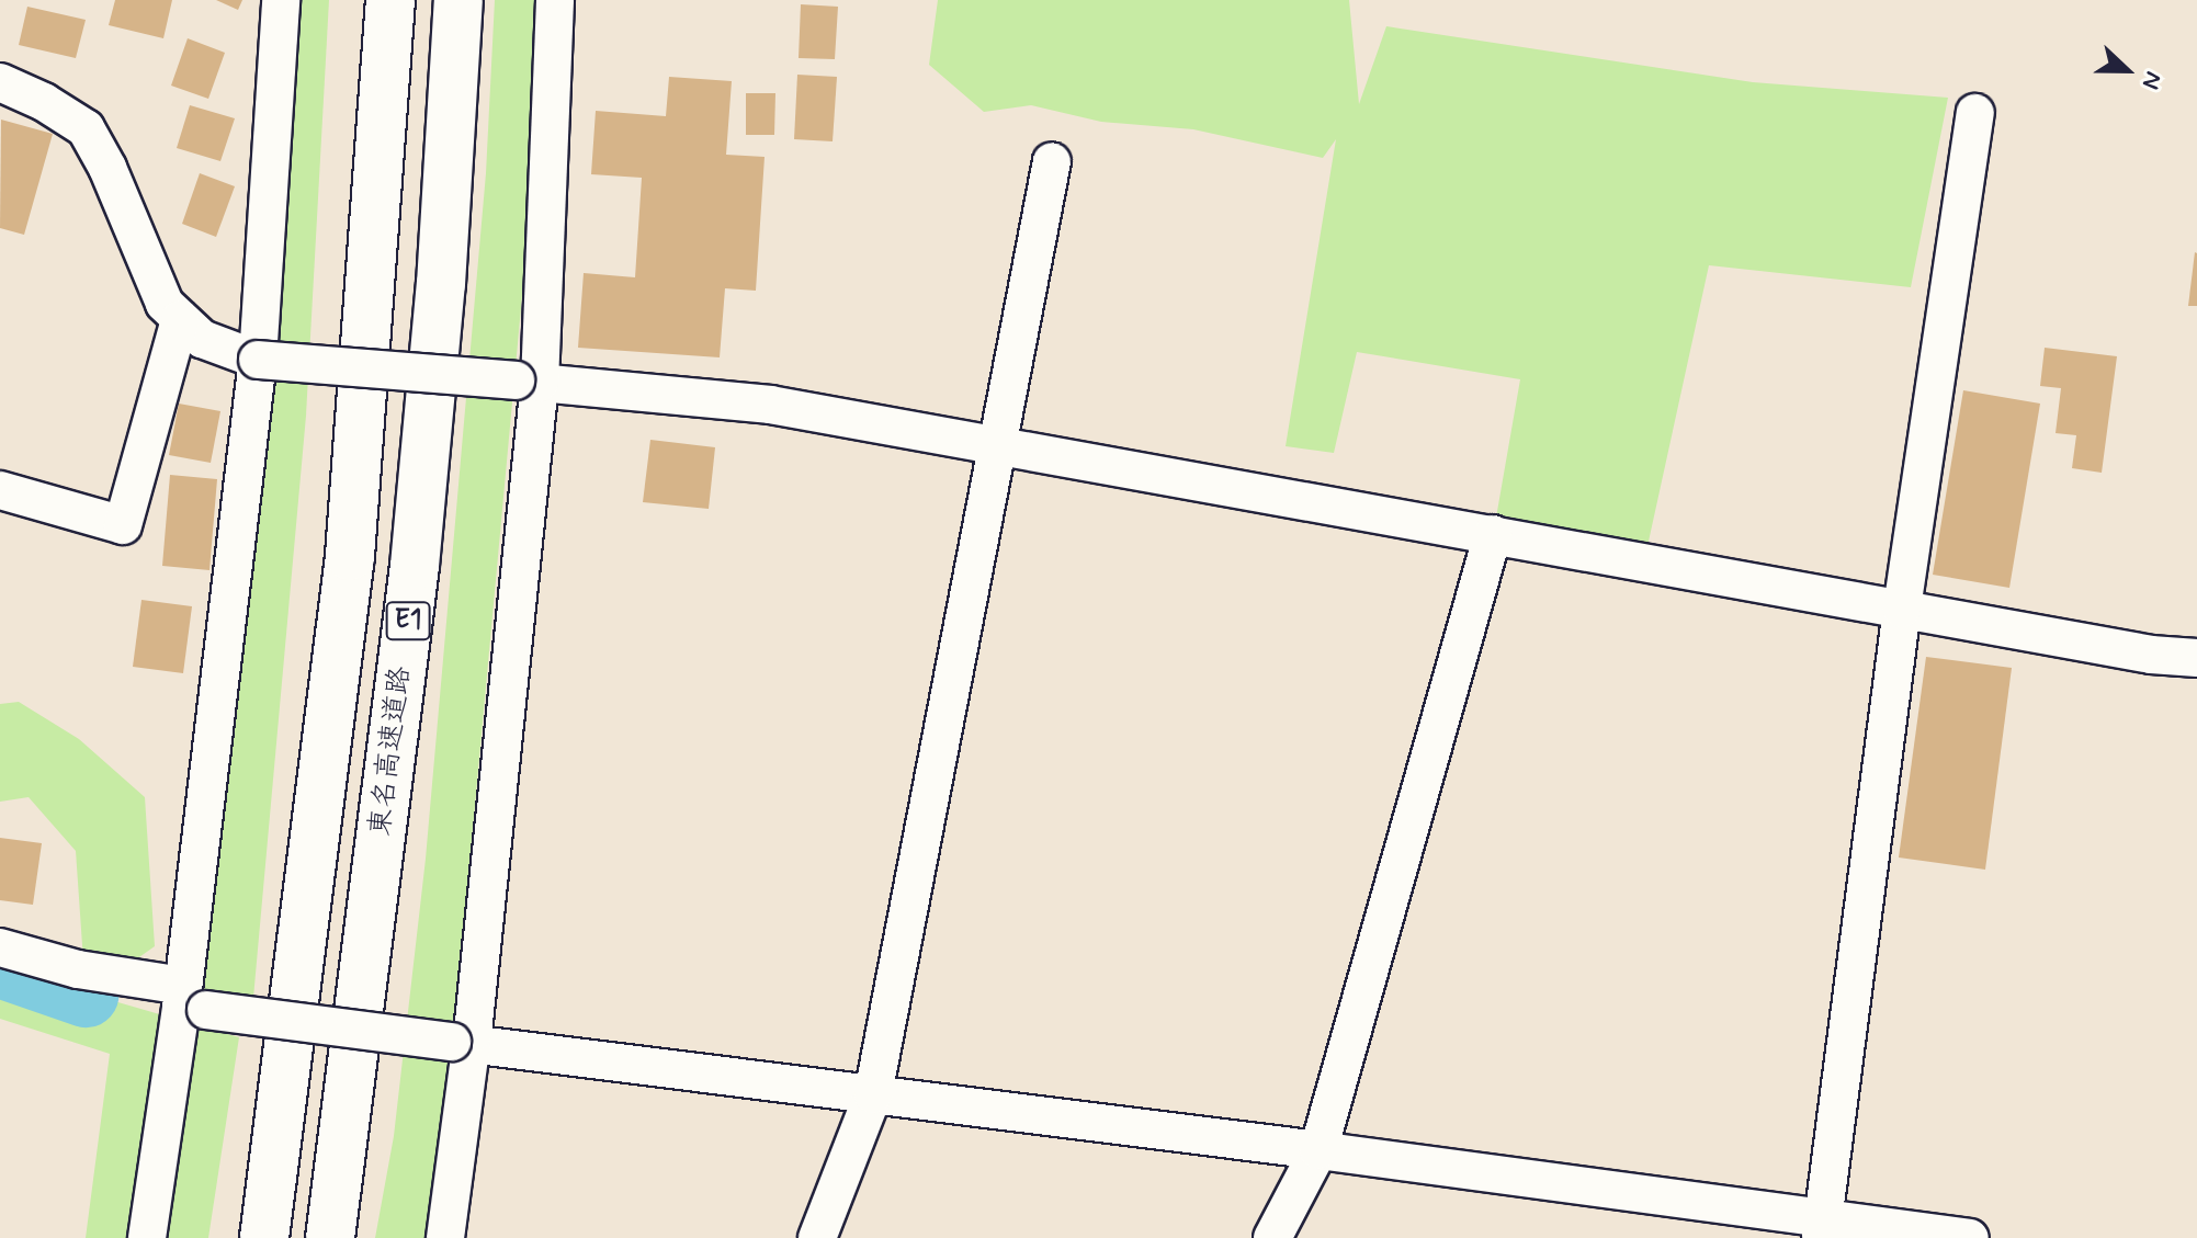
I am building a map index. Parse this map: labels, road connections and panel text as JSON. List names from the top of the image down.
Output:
{
  "streets": {
    "highway": ["E1", "東名高速道路"]
  },
  "north": "right"
}
